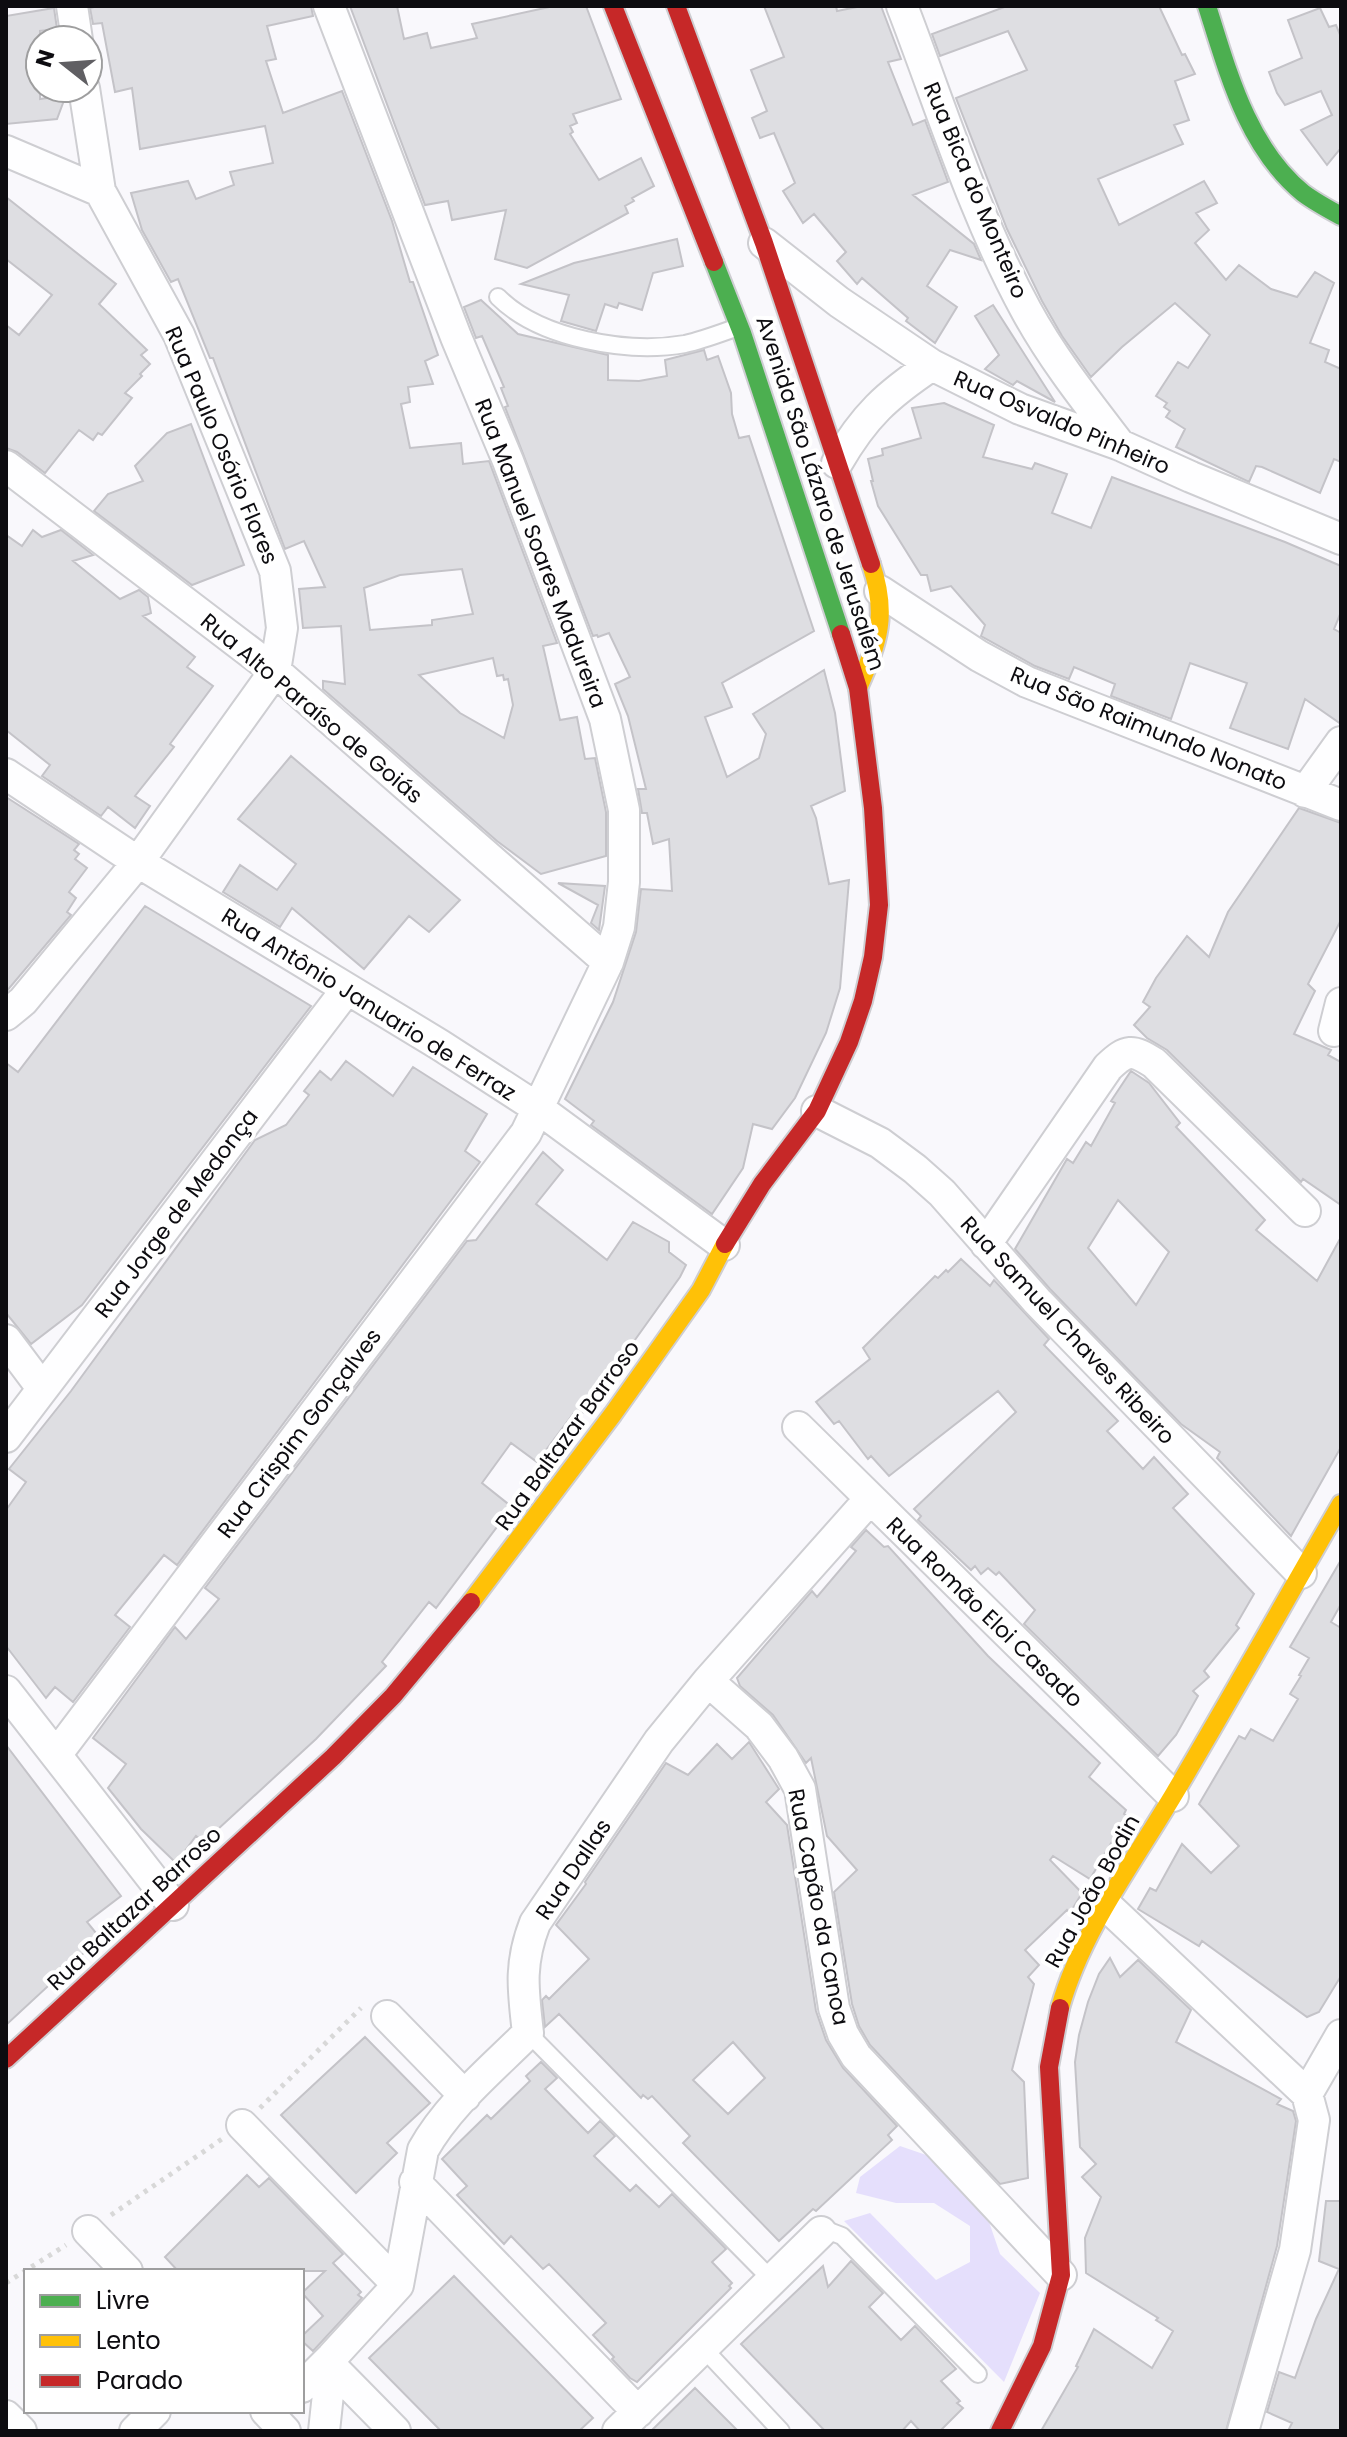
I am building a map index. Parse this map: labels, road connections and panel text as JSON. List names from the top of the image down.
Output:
{
  "streets": {
    "street": [
      "Rua Bica do Monteiro",
      "Rua Osvaldo Pinheiro",
      "Rua Paulo Osório Flores",
      "Avenida São Lázaro de Jerusalém",
      "Rua Manuel Soares Madureira",
      "Rua Alto Paraíso de Goiás",
      "Rua São Raimundo Nonato",
      "Rua Antônio Januario de Ferraz",
      "Rua Jorge de Medonça",
      "Rua Samuel Chaves Ribeiro",
      "Rua Crispim Gonçalves",
      "Rua Baltazar Barroso",
      "Rua Romão Eloi Casado",
      "Rua Dallas",
      "Rua João Bodin",
      "Rua Capão da Canoa"
    ]
  },
  "crossings": [
    ["Rua Bica do Monteiro", "Rua Osvaldo Pinheiro"],
    ["Rua Osvaldo Pinheiro", "Avenida São Lázaro de Jerusalém"],
    ["Rua Paulo Osório Flores", "Rua Alto Paraíso de Goiás"],
    ["Rua Paulo Osório Flores", "Rua Antônio Januario de Ferraz"],
    ["Avenida São Lázaro de Jerusalém", "Rua São Raimundo Nonato"],
    ["Avenida São Lázaro de Jerusalém", "Rua Baltazar Barroso"],
    ["Rua Manuel Soares Madureira", "Rua Alto Paraíso de Goiás"],
    ["Rua Manuel Soares Madureira", "Rua Antônio Januario de Ferraz"],
    ["Rua Manuel Soares Madureira", "Rua Crispim Gonçalves"],
    ["Rua Antônio Januario de Ferraz", "Rua Jorge de Medonça"],
    ["Rua Antônio Januario de Ferraz", "Rua Crispim Gonçalves"],
    ["Rua Antônio Januario de Ferraz", "Rua Baltazar Barroso"],
    ["Rua Samuel Chaves Ribeiro", "Rua Baltazar Barroso"],
    ["Rua Samuel Chaves Ribeiro", "Rua João Bodin"],
    ["Rua Romão Eloi Casado", "Rua Dallas"],
    ["Rua Romão Eloi Casado", "Rua João Bodin"],
    ["Rua Dallas", "Rua Capão da Canoa"],
    ["Rua João Bodin", "Rua Capão da Canoa"]
  ],
  "legend": ["Livre", "Lento", "Parado"],
  "north": "left"
}
